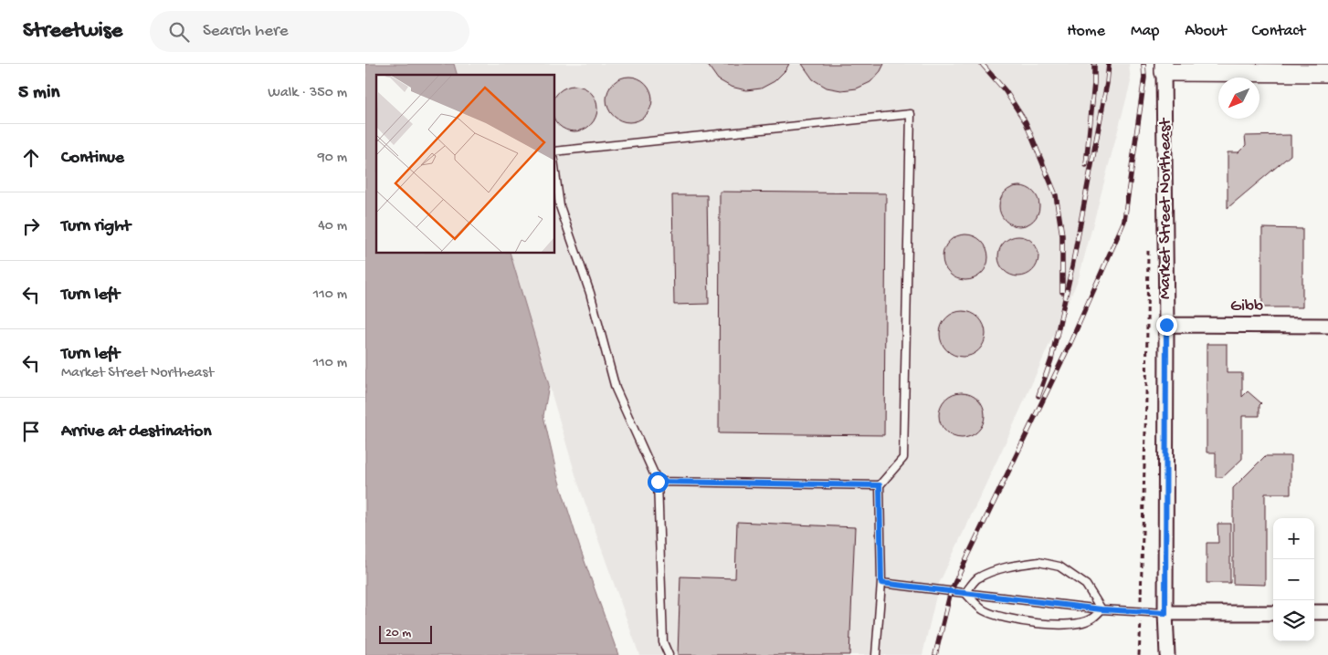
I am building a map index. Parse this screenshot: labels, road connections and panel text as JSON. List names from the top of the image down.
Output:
{
  "streets": {
    "street": ["Market Street Northeast", "Gibb"]
  },
  "crossings": [
    ["Market Street Northeast", "Gibb"]
  ],
  "scale_bar": "20 m",
  "north": "bottom left",
  "page": {
    "header": "Streetwise",
    "search": "Search here",
    "nav": [
      "Home",
      "Map",
      "About",
      "Contact"
    ],
    "heading": ["5 min", "Walk · 350 m"],
    "list": [
      ["Continue", "90 m"],
      ["Turn right", "40 m"],
      ["Turn left", "110 m"],
      ["Turn left", "Market Street Northeast", "110 m"],
      "Arrive at destination"
    ],
    "map_buttons": ["+", "−"],
    "scale": "20 m"
  }
}
